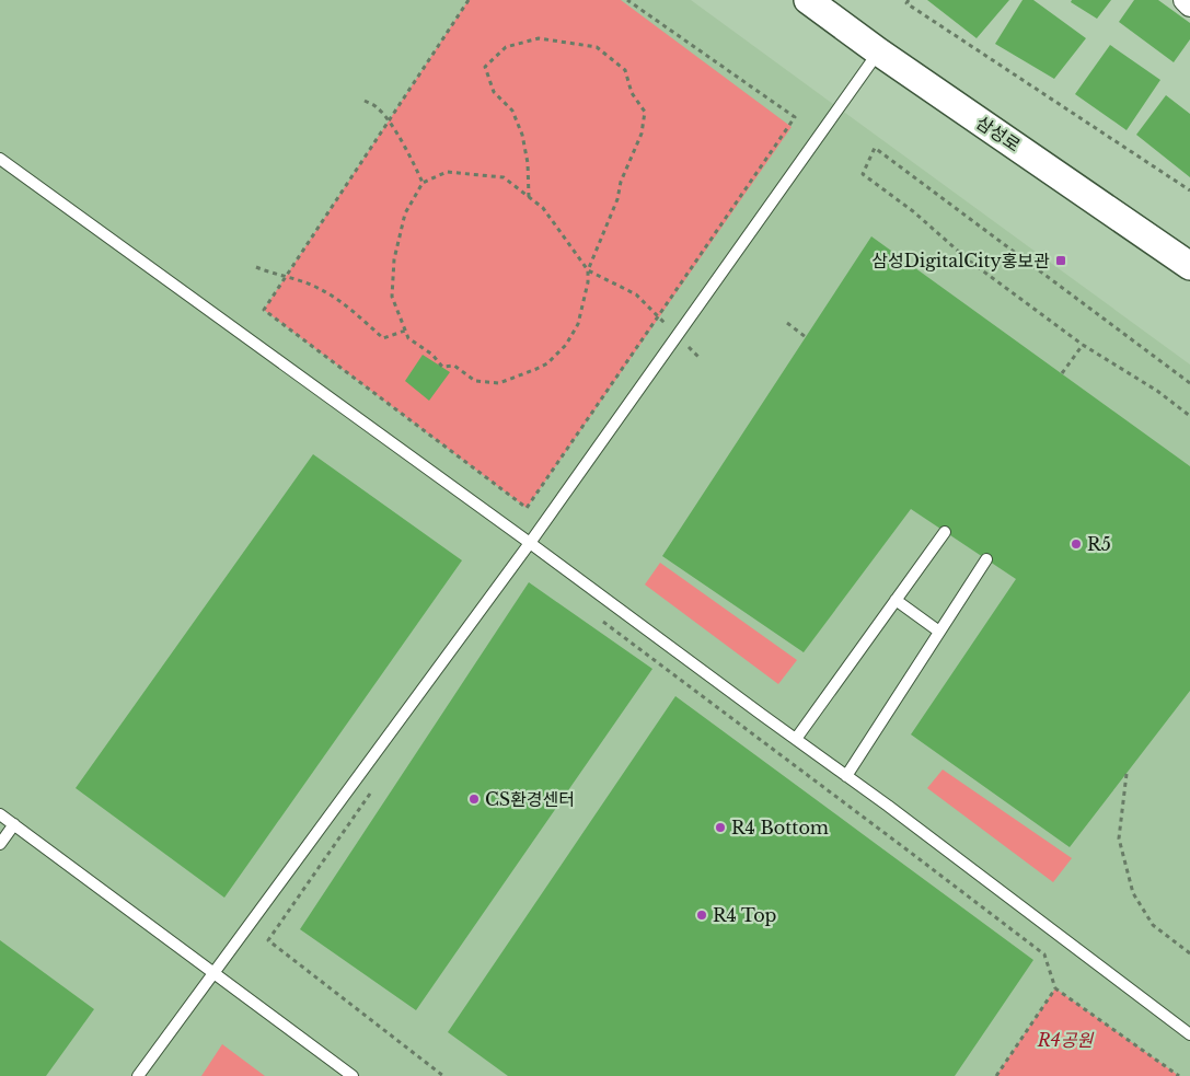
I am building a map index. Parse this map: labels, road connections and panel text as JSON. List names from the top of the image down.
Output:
{
  "streets": {
    "street": ["삼성로"]
  },
  "parks": ["R4공원"],
  "places": {
    "transit": ["삼성DigitalCity홍보관"],
    "other": [
      "R5",
      "CS환경센터",
      "R4 Bottom",
      "R4 Top"
    ]
  }
}
